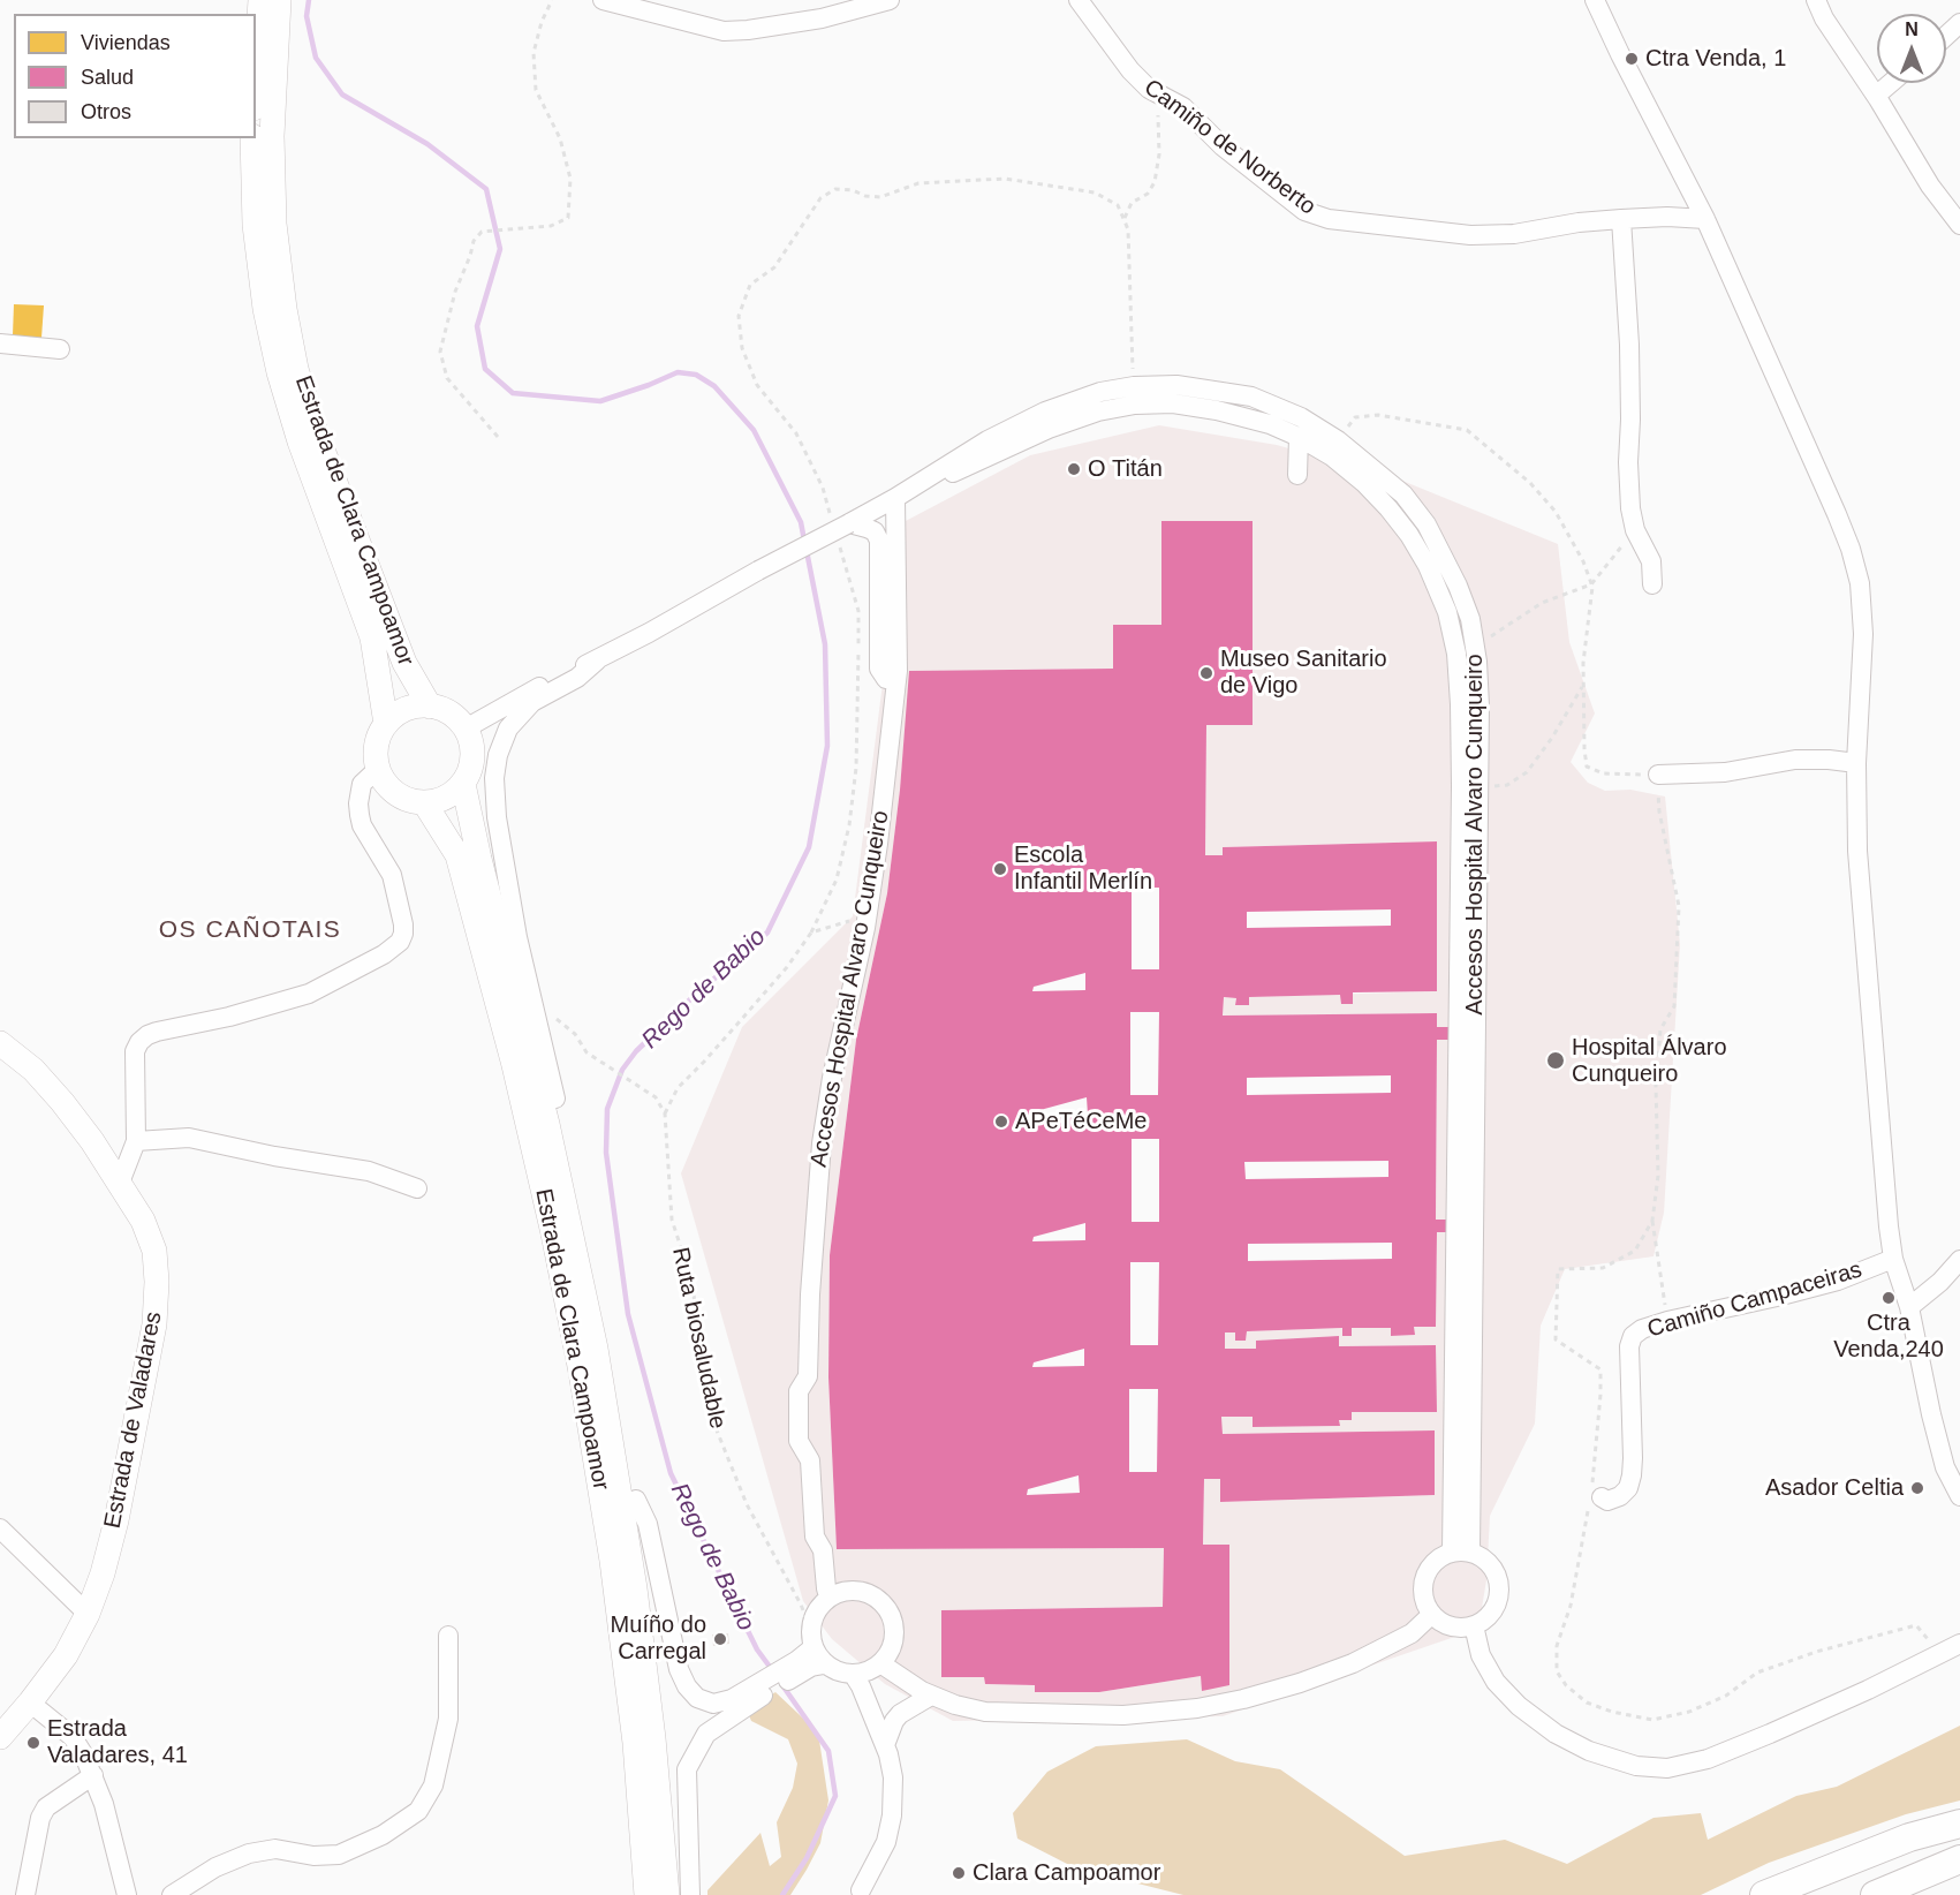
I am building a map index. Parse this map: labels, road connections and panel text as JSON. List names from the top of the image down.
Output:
{
  "streets": {
    "main road": ["Estrada de Clara Campoamor", "Estrada de Valadares"],
    "street": ["Camiño de Norberto", "Accesos Hospital Alvaro Cunqueiro", "Camiño Campaceiras"],
    "path": ["Ruta biosaludable"]
  },
  "crossings": [
    ["Estrada de Clara Campoamor", "Accesos Hospital Alvaro Cunqueiro"],
    ["Accesos Hospital Alvaro Cunqueiro", "Ruta biosaludable"]
  ],
  "districts": ["OS CAÑOTAIS"],
  "water": ["Rego de Babio"],
  "places": [
    "Ctra Venda, 1",
    "O Titán",
    "Museo Sanitario de Vigo",
    "Escola Infantil Merlín",
    "Hospital Álvaro Cunqueiro",
    "APeTéCeMe",
    "Ctra Venda,240",
    "Asador Celtia",
    "Muíño do Carregal",
    "Estrada Valadares, 41",
    "Clara Campoamor"
  ],
  "legend": ["Viviendas", "Salud", "Otros"],
  "north": "top"
}
